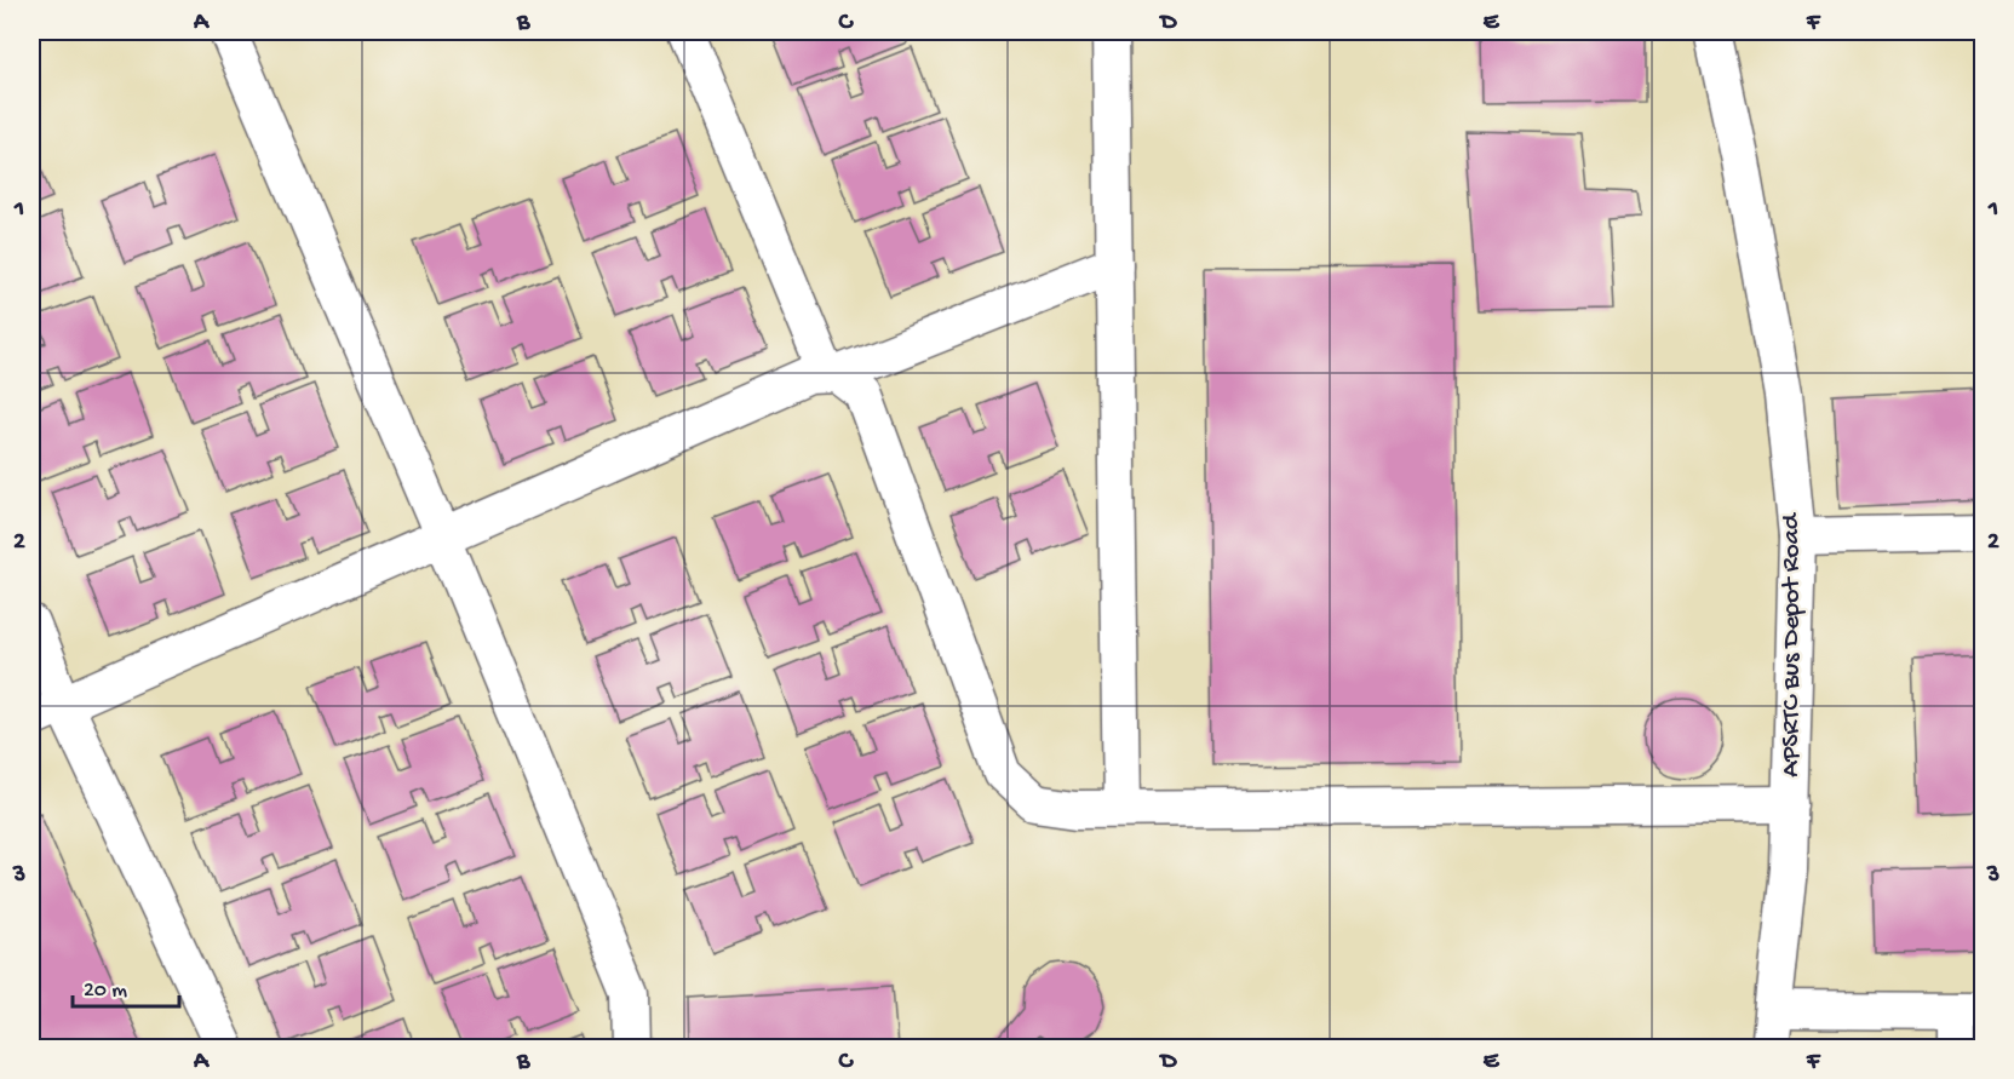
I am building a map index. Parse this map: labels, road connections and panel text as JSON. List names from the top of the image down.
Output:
{
  "streets": {
    "street": ["APSRTC Bus Depot Road"]
  },
  "scale_bar": "20 m",
  "grid": {
    "columns": [
      "A",
      "B",
      "C",
      "D",
      "E",
      "F"
    ],
    "rows": ["1", "2", "3"]
  }
}
